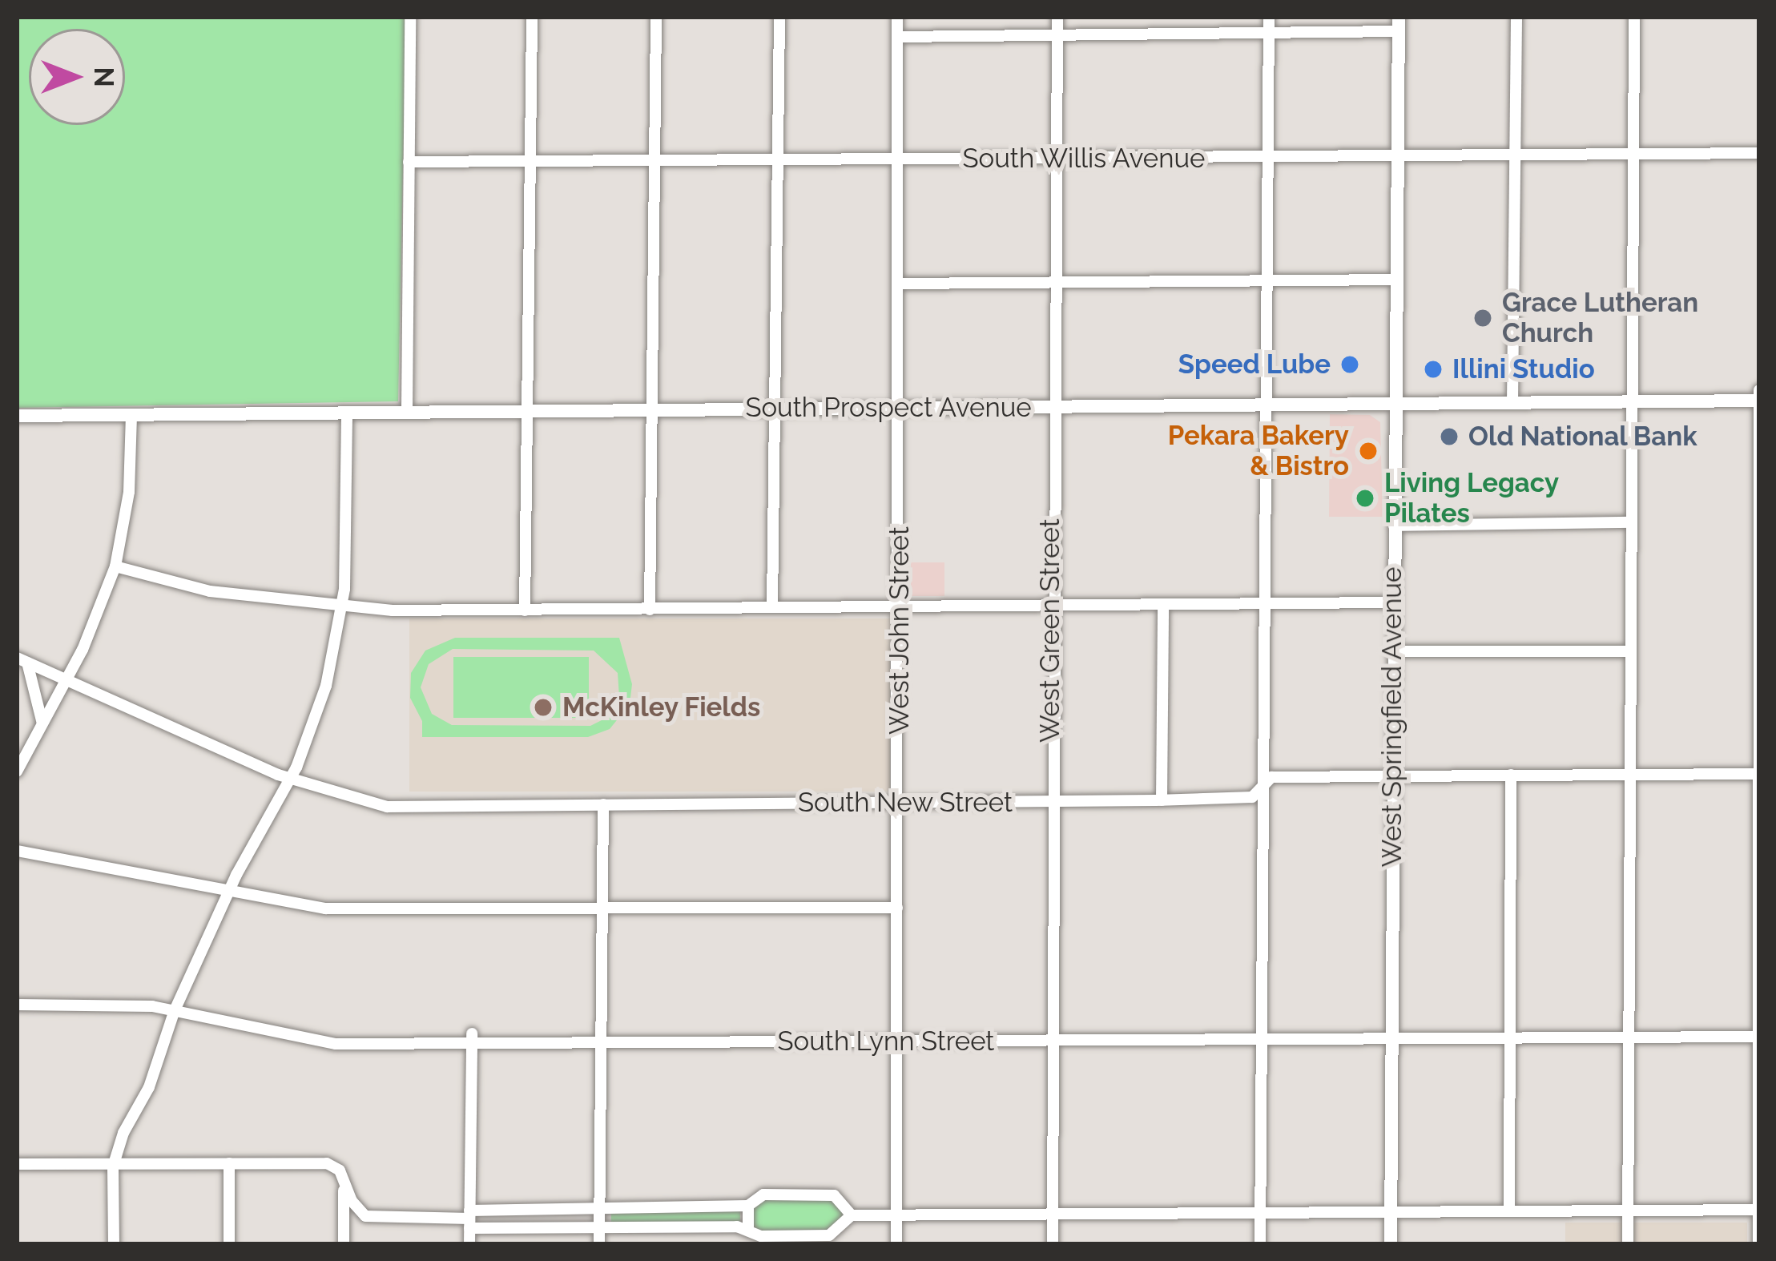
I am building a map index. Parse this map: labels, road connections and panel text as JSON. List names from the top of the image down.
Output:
{
  "streets": {
    "main road": ["South Prospect Avenue", "West Springfield Avenue"],
    "street": [
      "South Willis Avenue",
      "West John Street",
      "West Green Street",
      "South New Street",
      "South Lynn Street"
    ]
  },
  "crossings": [
    ["South Willis Avenue", "West John Street"],
    ["South Willis Avenue", "West Green Street"],
    ["South Willis Avenue", "West Springfield Avenue"],
    ["South Prospect Avenue", "West John Street"],
    ["South Prospect Avenue", "West Green Street"],
    ["South Prospect Avenue", "West Springfield Avenue"],
    ["West John Street", "South New Street"],
    ["West John Street", "South Lynn Street"],
    ["West Green Street", "South New Street"],
    ["West Green Street", "South Lynn Street"],
    ["West Springfield Avenue", "South New Street"],
    ["West Springfield Avenue", "South Lynn Street"]
  ],
  "places": [
    "Grace Lutheran Church",
    "Speed Lube",
    "Illini Studio",
    "Old National Bank",
    "Pekara Bakery & Bistro",
    "Living Legacy Pilates",
    "McKinley Fields"
  ],
  "north": "right"
}
